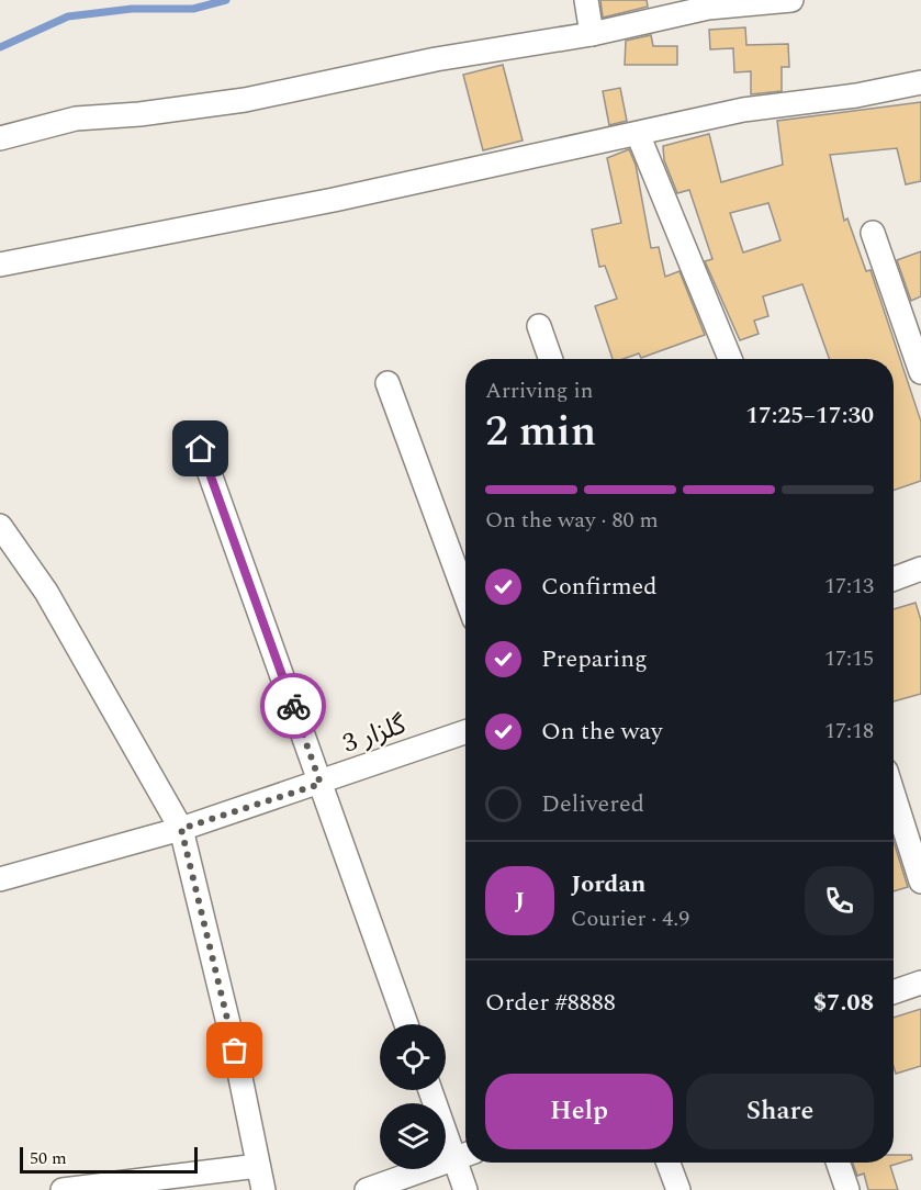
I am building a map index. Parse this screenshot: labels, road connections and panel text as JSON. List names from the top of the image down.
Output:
{
  "streets": {
    "street": ["گلزار 3"]
  },
  "scale_bar": "50 m",
  "page": {
    "heading": ["2 min", "Arriving in", "17:25–17:30"],
    "panel": [
      "Jordan",
      "Courier · 4.9",
      "Order #8888",
      "$7.08"
    ],
    "bar": "On the way · 80 m",
    "list": [
      ["Confirmed", "17:13"],
      ["Preparing", "17:15"],
      ["On the way", "17:18"],
      "Delivered"
    ],
    "round": "J",
    "buttons": ["Help", "Share"],
    "scale": "50 m"
  }
}
